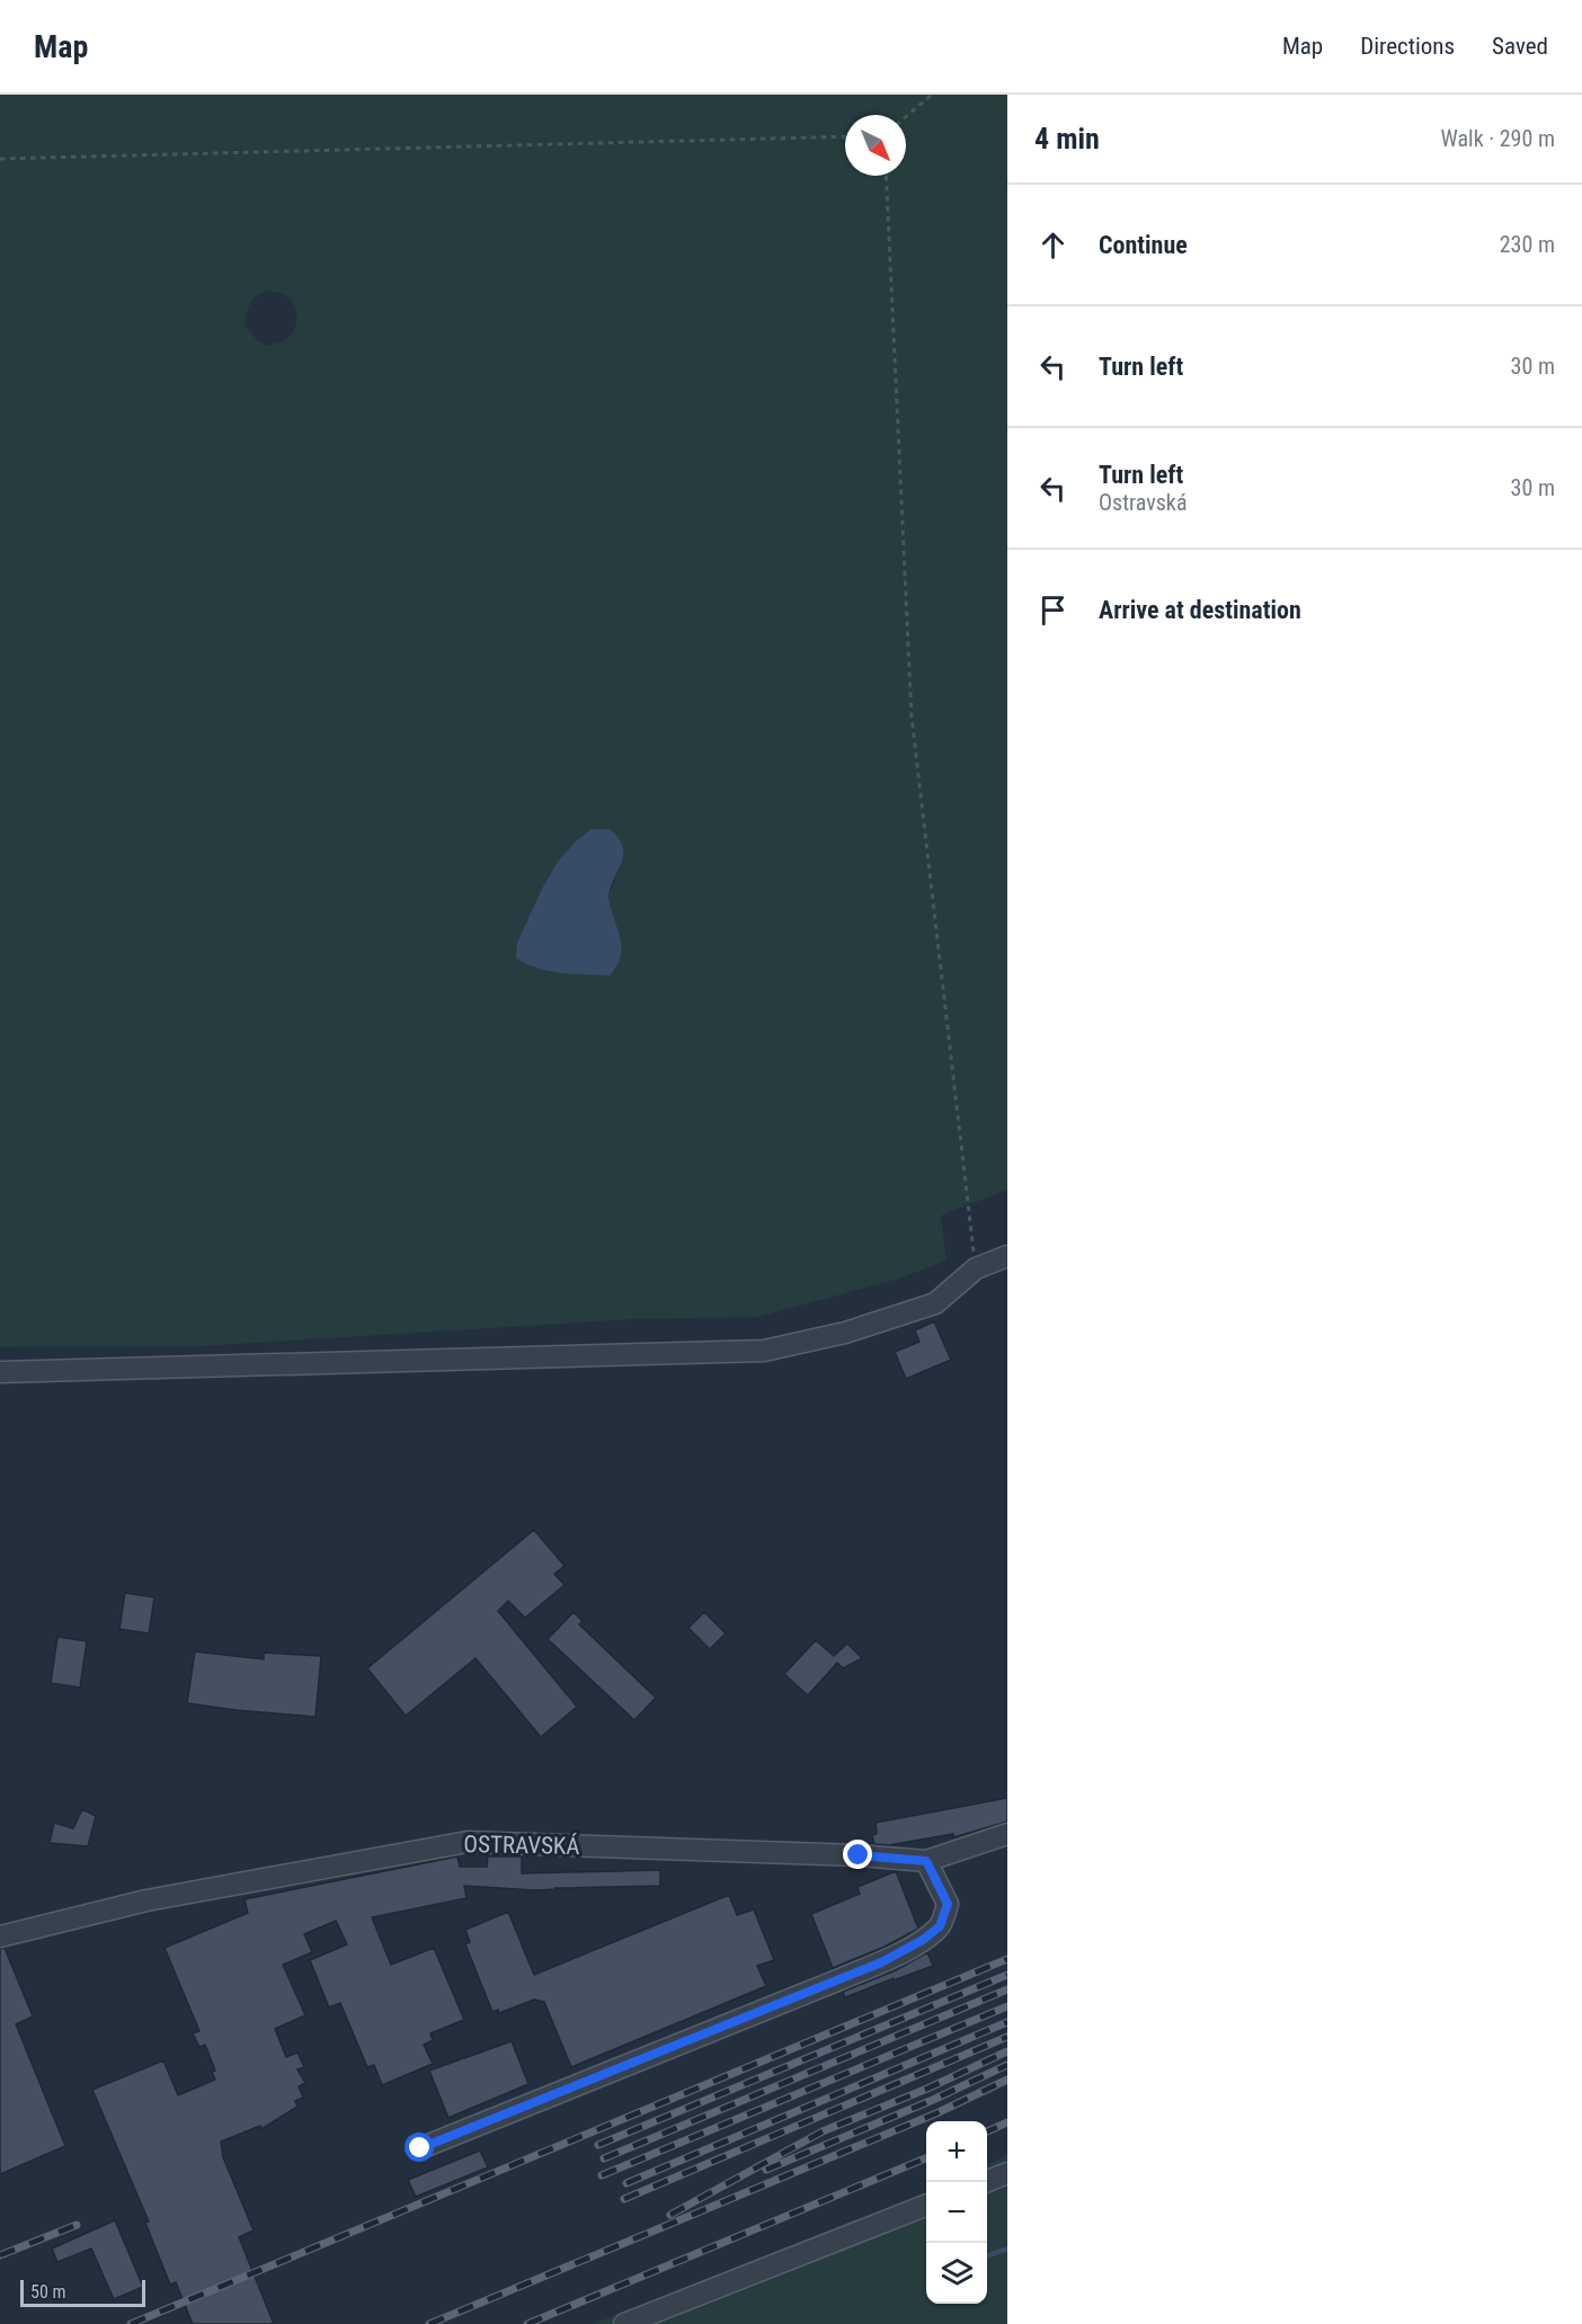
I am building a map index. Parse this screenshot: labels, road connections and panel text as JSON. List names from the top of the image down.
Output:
{
  "streets": {
    "street": ["OSTRAVSKÁ"]
  },
  "scale_bar": "50 m",
  "north": "bottom right",
  "page": {
    "header": "Map",
    "nav": ["Map", "Directions", "Saved"],
    "heading": ["4 min", "Walk · 290 m"],
    "list": [
      ["Continue", "230 m"],
      ["Turn left", "30 m"],
      ["Turn left", "Ostravská", "30 m"],
      "Arrive at destination"
    ],
    "map_buttons": ["+", "−"],
    "scale": "50 m"
  }
}
